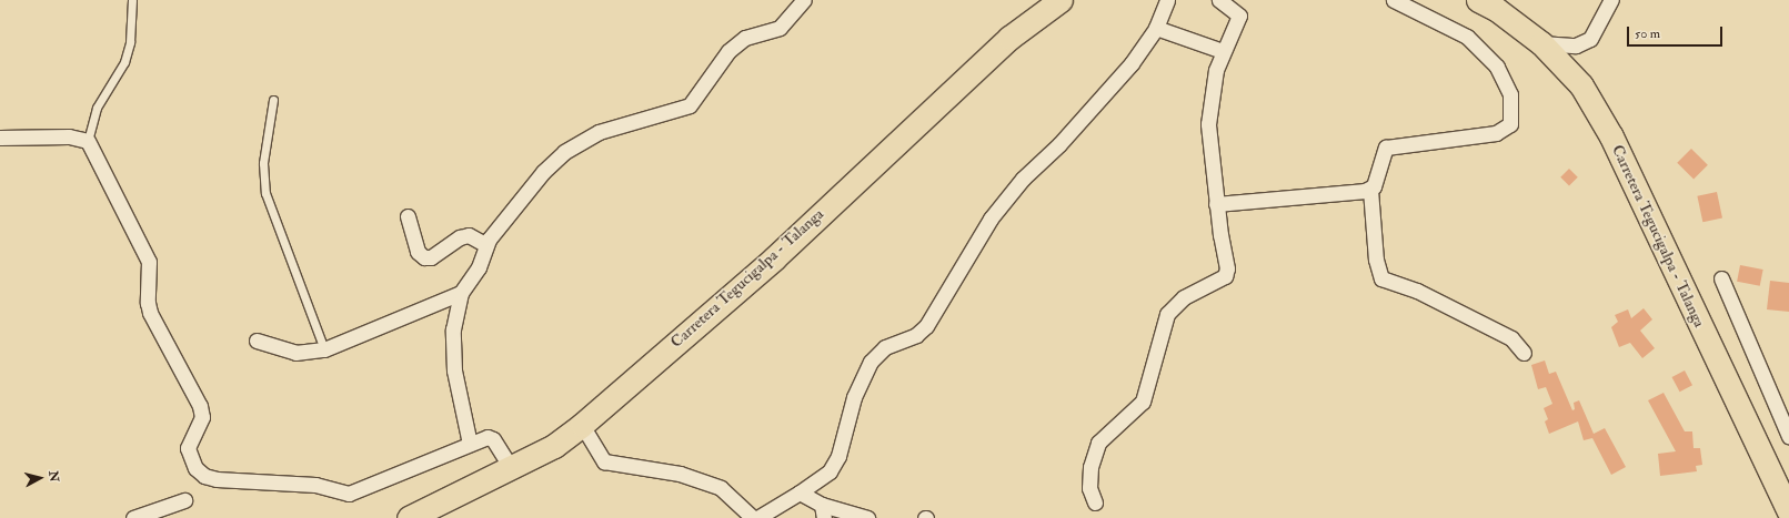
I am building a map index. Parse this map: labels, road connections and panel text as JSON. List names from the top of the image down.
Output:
{
  "streets": {
    "main road": ["Carretera Tegucigalpa - Talanga"]
  },
  "scale_bar": "50 m",
  "north": "right"
}
